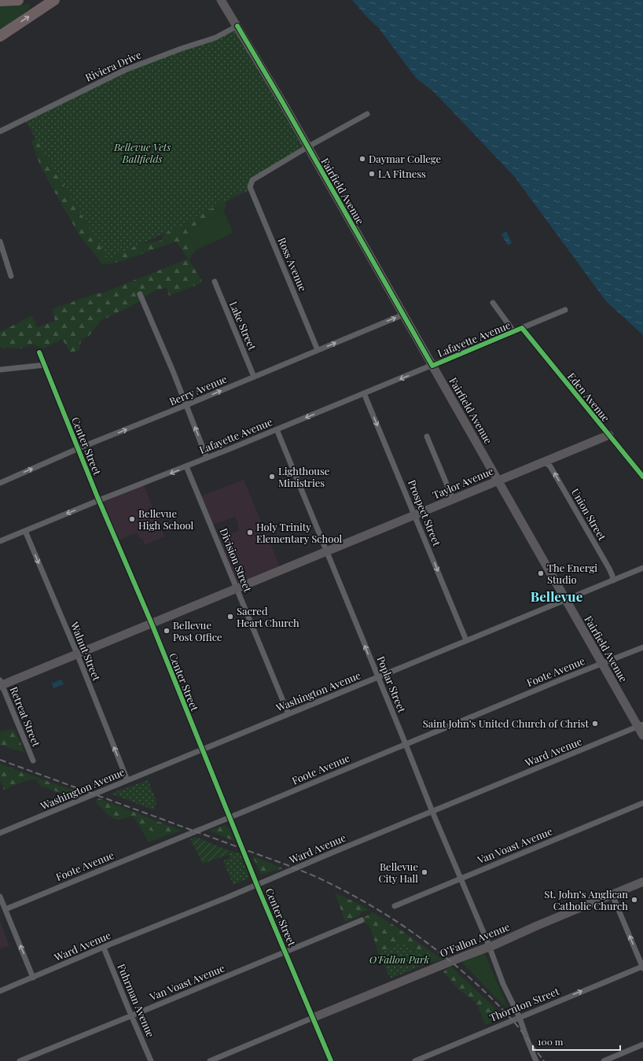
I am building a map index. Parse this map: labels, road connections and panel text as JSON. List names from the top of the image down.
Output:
{
  "streets": {
    "street": [
      "Riviera Drive",
      "Fairfield Avenue",
      "Ross Avenue",
      "Lake Street",
      "Lafayette Avenue",
      "Berry Avenue",
      "Eden Avenue",
      "Center Street",
      "Taylor Avenue",
      "Prospect Street",
      "Union Street",
      "Division Street",
      "Walnut Street",
      "Foote Avenue",
      "Poplar Street",
      "Washington Avenue",
      "Retreat Street",
      "Ward Avenue",
      "Van Voast Avenue",
      "O’Fallon Avenue",
      "Fuhrman Avenue",
      "Thornton Street"
    ]
  },
  "crossings": [
    ["Riviera Drive", "Fairfield Avenue"],
    ["Fairfield Avenue", "Ross Avenue"],
    ["Fairfield Avenue", "Lafayette Avenue"],
    ["Fairfield Avenue", "Berry Avenue"],
    ["Fairfield Avenue", "Taylor Avenue"],
    ["Fairfield Avenue", "Foote Avenue"],
    ["Fairfield Avenue", "Washington Avenue"],
    ["Fairfield Avenue", "Ward Avenue"],
    ["Ross Avenue", "Berry Avenue"],
    ["Lake Street", "Berry Avenue"],
    ["Lafayette Avenue", "Eden Avenue"],
    ["Lafayette Avenue", "Center Street"],
    ["Lafayette Avenue", "Prospect Street"],
    ["Lafayette Avenue", "Division Street"],
    ["Lafayette Avenue", "Walnut Street"],
    ["Lafayette Avenue", "Poplar Street"],
    ["Berry Avenue", "Center Street"],
    ["Eden Avenue", "Taylor Avenue"],
    ["Center Street", "Taylor Avenue"],
    ["Center Street", "Foote Avenue"],
    ["Center Street", "Washington Avenue"],
    ["Center Street", "Ward Avenue"],
    ["Center Street", "Van Voast Avenue"],
    ["Center Street", "O’Fallon Avenue"],
    ["Taylor Avenue", "Prospect Street"],
    ["Taylor Avenue", "Union Street"],
    ["Taylor Avenue", "Division Street"],
    ["Taylor Avenue", "Walnut Street"],
    ["Taylor Avenue", "Poplar Street"],
    ["Taylor Avenue", "Retreat Street"],
    ["Prospect Street", "Washington Avenue"],
    ["Union Street", "Washington Avenue"],
    ["Division Street", "Washington Avenue"],
    ["Walnut Street", "Washington Avenue"],
    ["Foote Avenue", "Poplar Street"],
    ["Poplar Street", "Washington Avenue"],
    ["Poplar Street", "Ward Avenue"],
    ["Poplar Street", "Van Voast Avenue"],
    ["Poplar Street", "O’Fallon Avenue"],
    ["Poplar Street", "Thornton Street"],
    ["Ward Avenue", "Fuhrman Avenue"],
    ["Van Voast Avenue", "Fuhrman Avenue"]
  ],
  "one_way": [
    "Lafayette Avenue",
    "Berry Avenue",
    "Prospect Street",
    "Union Street",
    "Thornton Street"
  ],
  "districts": ["Bellevue"],
  "parks": ["Bellevue Vets Ballfields", "O'Fallon Park"],
  "places": [
    "Daymar College",
    "LA Fitness",
    "Lighthouse Ministries",
    "Bellevue High School",
    "Holy Trinity Elementary School",
    "The Energi Studio",
    "Sacred Heart Church",
    "Bellevue Post Office",
    "Saint John’s United Church of Christ",
    "Bellevue City Hall",
    "St. John’s Anglican Catholic Church"
  ],
  "scale_bar": "100 m"
}
